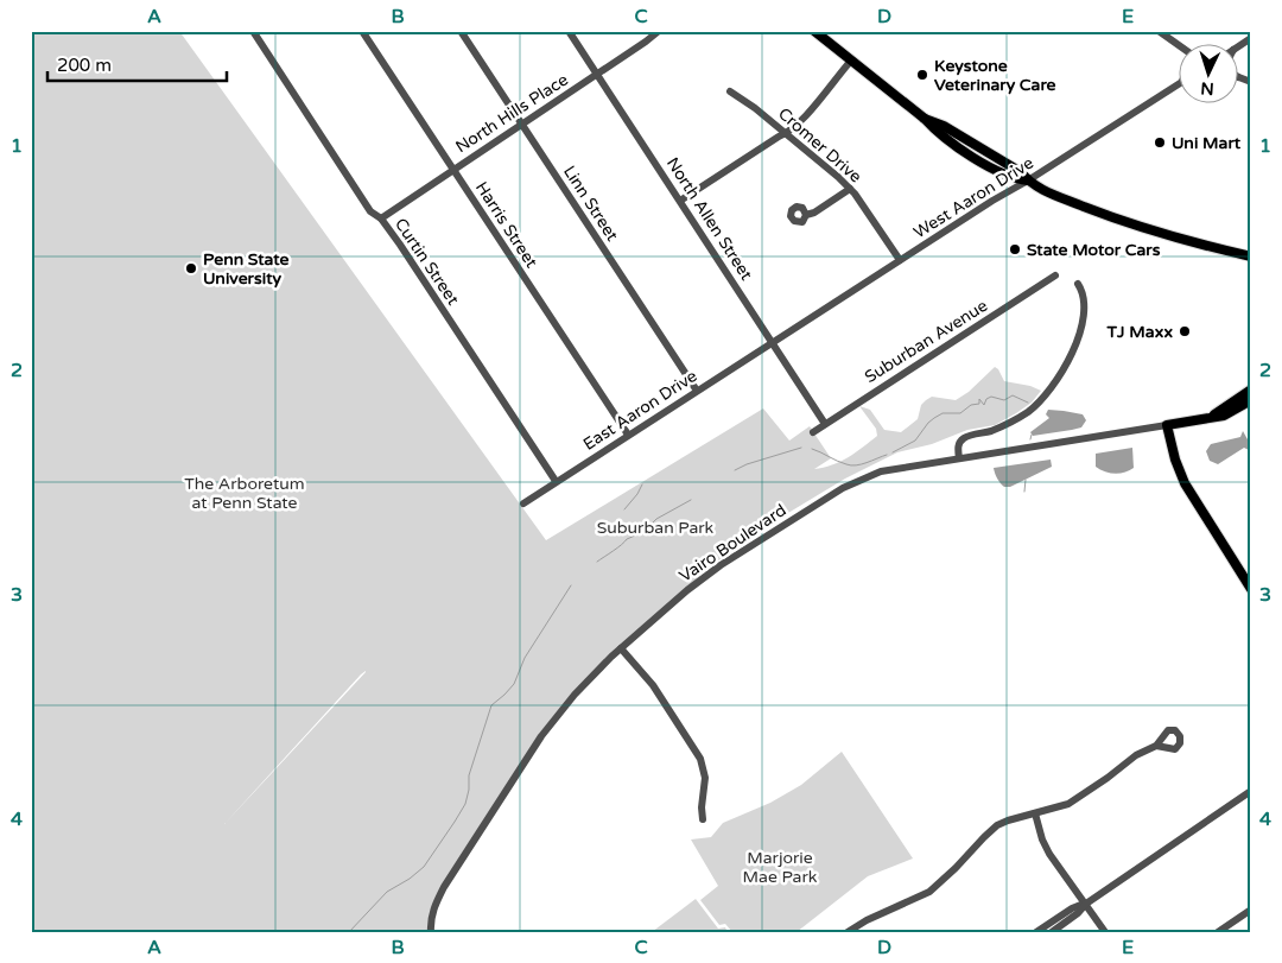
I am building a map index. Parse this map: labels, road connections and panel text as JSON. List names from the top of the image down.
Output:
{
  "streets": {
    "main road": ["Vairo Boulevard"],
    "street": [
      "North Hills Place",
      "Cromer Drive",
      "West Aaron Drive",
      "Linn Street",
      "North Allen Street",
      "Harris Street",
      "Curtin Street",
      "Suburban Avenue",
      "East Aaron Drive"
    ]
  },
  "crossings": [
    ["North Hills Place", "Linn Street"],
    ["North Hills Place", "North Allen Street"],
    ["North Hills Place", "Harris Street"],
    ["North Hills Place", "Curtin Street"],
    ["Cromer Drive", "West Aaron Drive"],
    ["West Aaron Drive", "North Allen Street"],
    ["West Aaron Drive", "East Aaron Drive"],
    ["Linn Street", "East Aaron Drive"],
    ["North Allen Street", "Suburban Avenue"],
    ["North Allen Street", "East Aaron Drive"],
    ["Harris Street", "East Aaron Drive"],
    ["Curtin Street", "East Aaron Drive"]
  ],
  "parks": ["The Arboretum at Penn State", "Suburban Park", "Marjorie Mae Park"],
  "places": [
    "Keystone Veterinary Care",
    "Uni Mart",
    "State Motor Cars",
    "Penn State University",
    "TJ Maxx"
  ],
  "scale_bar": "200 m",
  "north": "bottom",
  "grid": {
    "columns": [
      "A",
      "B",
      "C",
      "D",
      "E"
    ],
    "rows": [
      "1",
      "2",
      "3",
      "4"
    ]
  }
}
